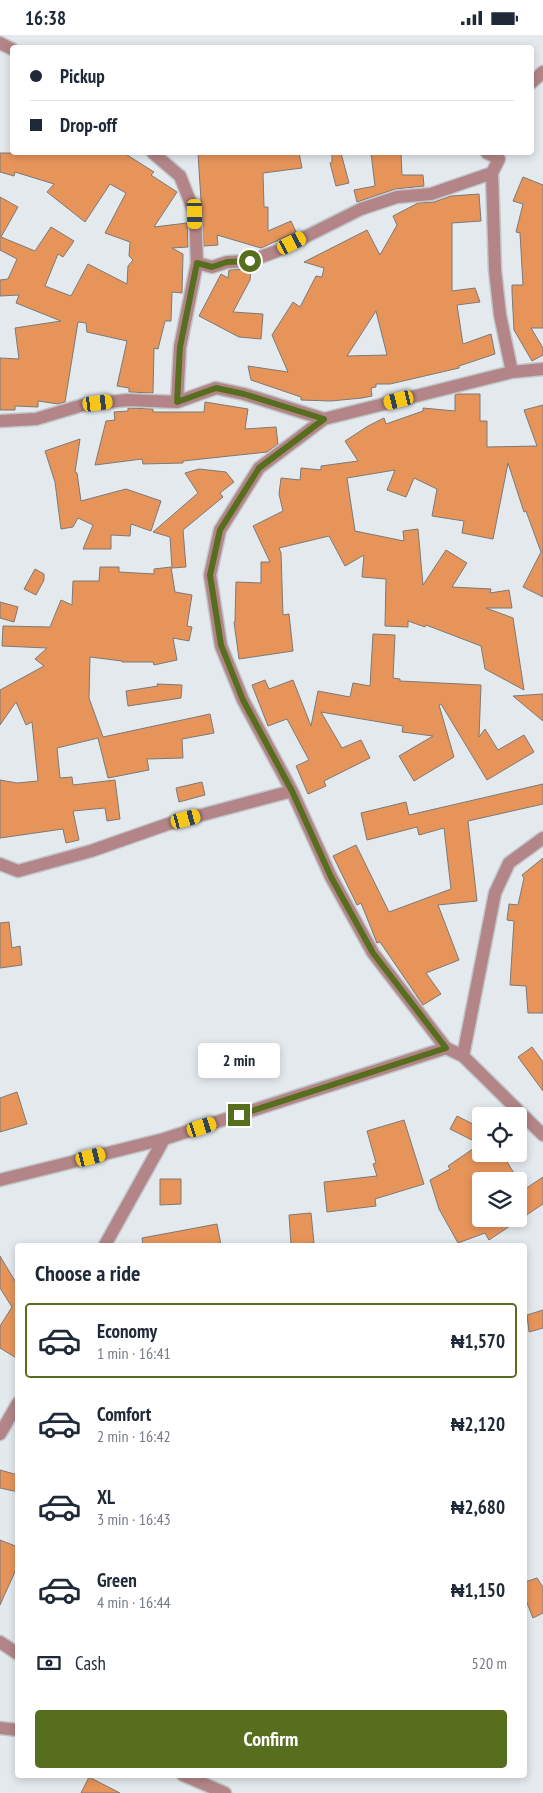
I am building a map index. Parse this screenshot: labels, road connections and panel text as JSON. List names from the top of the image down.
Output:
{
  "page": {
    "status": "16:38",
    "banner": ["Pickup", "Drop-off"],
    "bubble": "2 min",
    "heading": "Choose a ride",
    "list": [
      {
        "name": "Economy",
        "note": "1 min · 16:41",
        "value": "₦1,570"
      },
      {
        "name": "Comfort",
        "note": "2 min · 16:42",
        "value": "₦2,120"
      },
      {
        "name": "XL",
        "note": "3 min · 16:43",
        "value": "₦2,680"
      },
      {
        "name": "Green",
        "note": "4 min · 16:44",
        "value": "₦1,150"
      }
    ],
    "pay": ["Cash", "520 m"],
    "buttons": "Confirm"
  }
}
